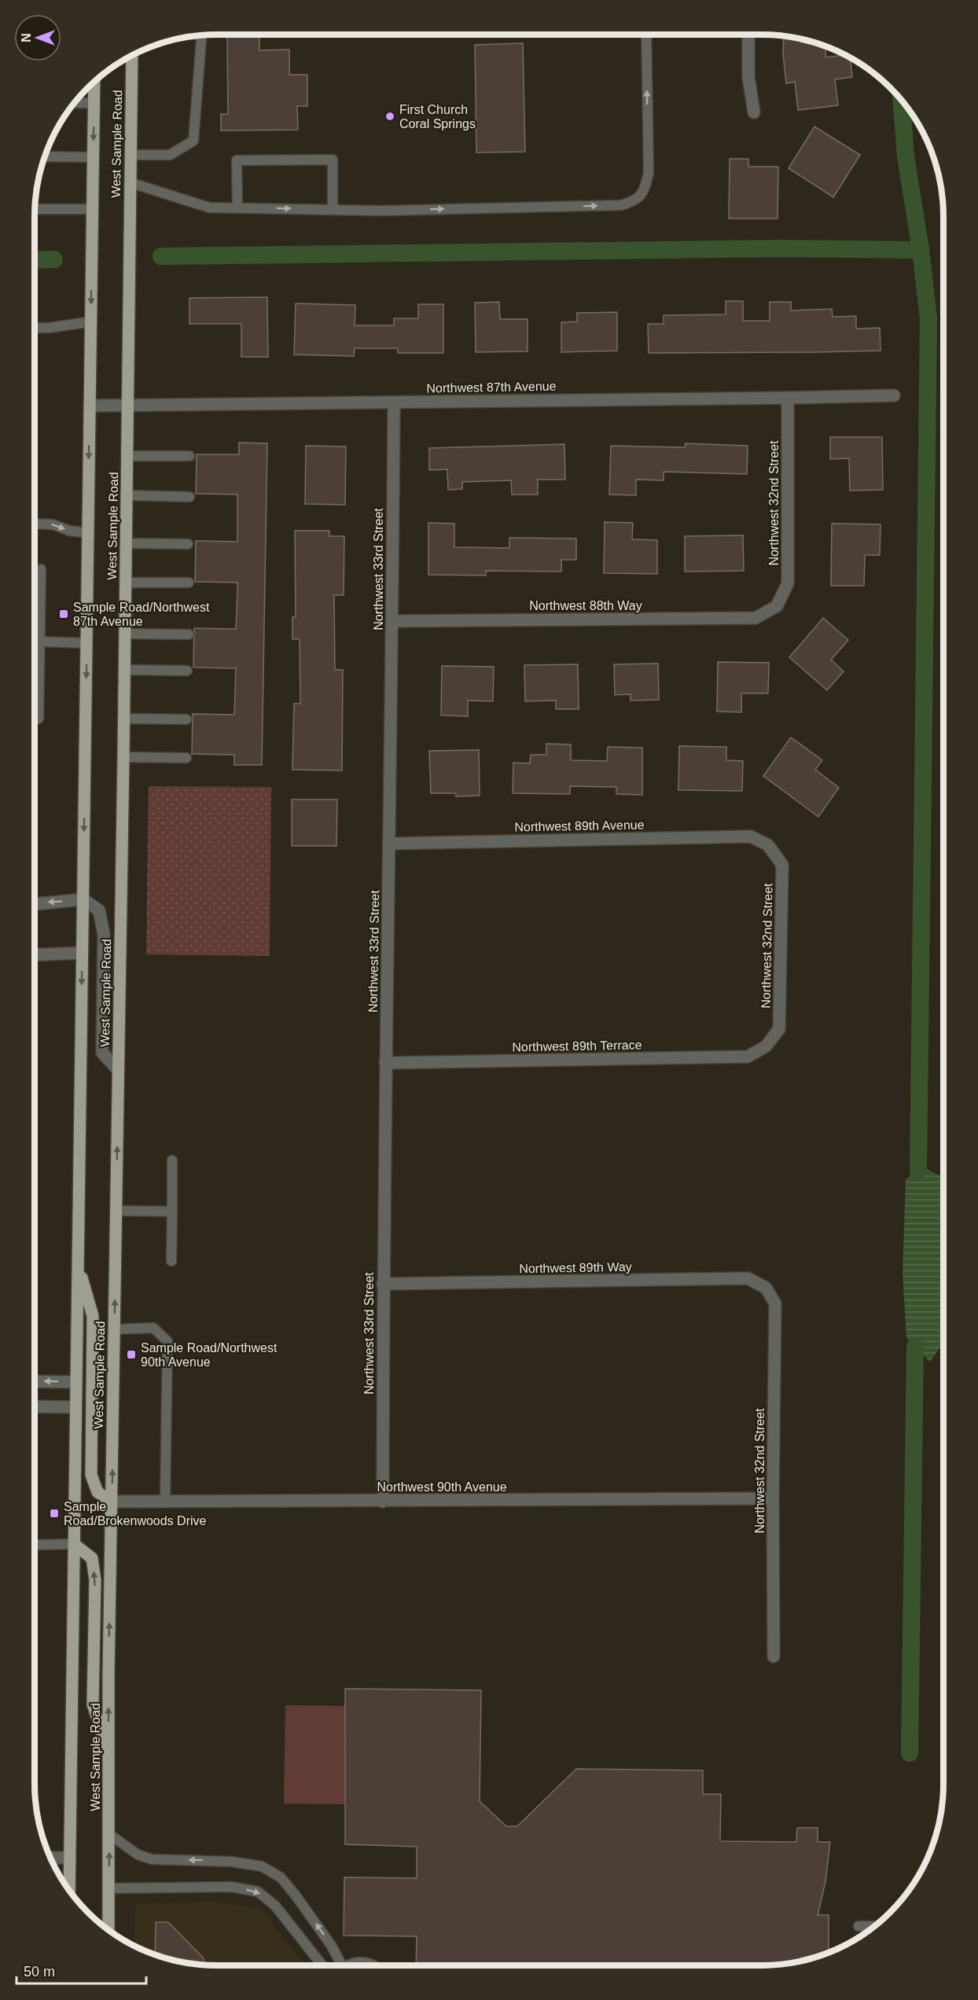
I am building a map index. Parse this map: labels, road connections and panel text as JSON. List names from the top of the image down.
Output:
{
  "streets": {
    "main road": ["West Sample Road"],
    "street": [
      "Northwest 87th Avenue",
      "Northwest 32nd Street",
      "Northwest 33rd Street",
      "Northwest 88th Way",
      "Northwest 89th Avenue",
      "Northwest 89th Terrace",
      "Northwest 89th Way",
      "Northwest 90th Avenue"
    ]
  },
  "crossings": [
    ["West Sample Road", "Northwest 87th Avenue"],
    ["West Sample Road", "Northwest 90th Avenue"],
    ["Northwest 87th Avenue", "Northwest 32nd Street"],
    ["Northwest 87th Avenue", "Northwest 33rd Street"],
    ["Northwest 32nd Street", "Northwest 88th Way"],
    ["Northwest 32nd Street", "Northwest 89th Avenue"],
    ["Northwest 32nd Street", "Northwest 89th Terrace"],
    ["Northwest 32nd Street", "Northwest 89th Way"],
    ["Northwest 32nd Street", "Northwest 90th Avenue"],
    ["Northwest 33rd Street", "Northwest 88th Way"],
    ["Northwest 33rd Street", "Northwest 89th Avenue"],
    ["Northwest 33rd Street", "Northwest 89th Terrace"],
    ["Northwest 33rd Street", "Northwest 89th Way"],
    ["Northwest 33rd Street", "Northwest 90th Avenue"]
  ],
  "places": {
    "other": ["First Church Coral Springs"],
    "transit": ["Sample Road/Northwest 87th Avenue", "Sample Road/Northwest 90th Avenue", "Sample Road/Brokenwoods Drive"]
  },
  "scale_bar": "50 m",
  "north": "left"
}
